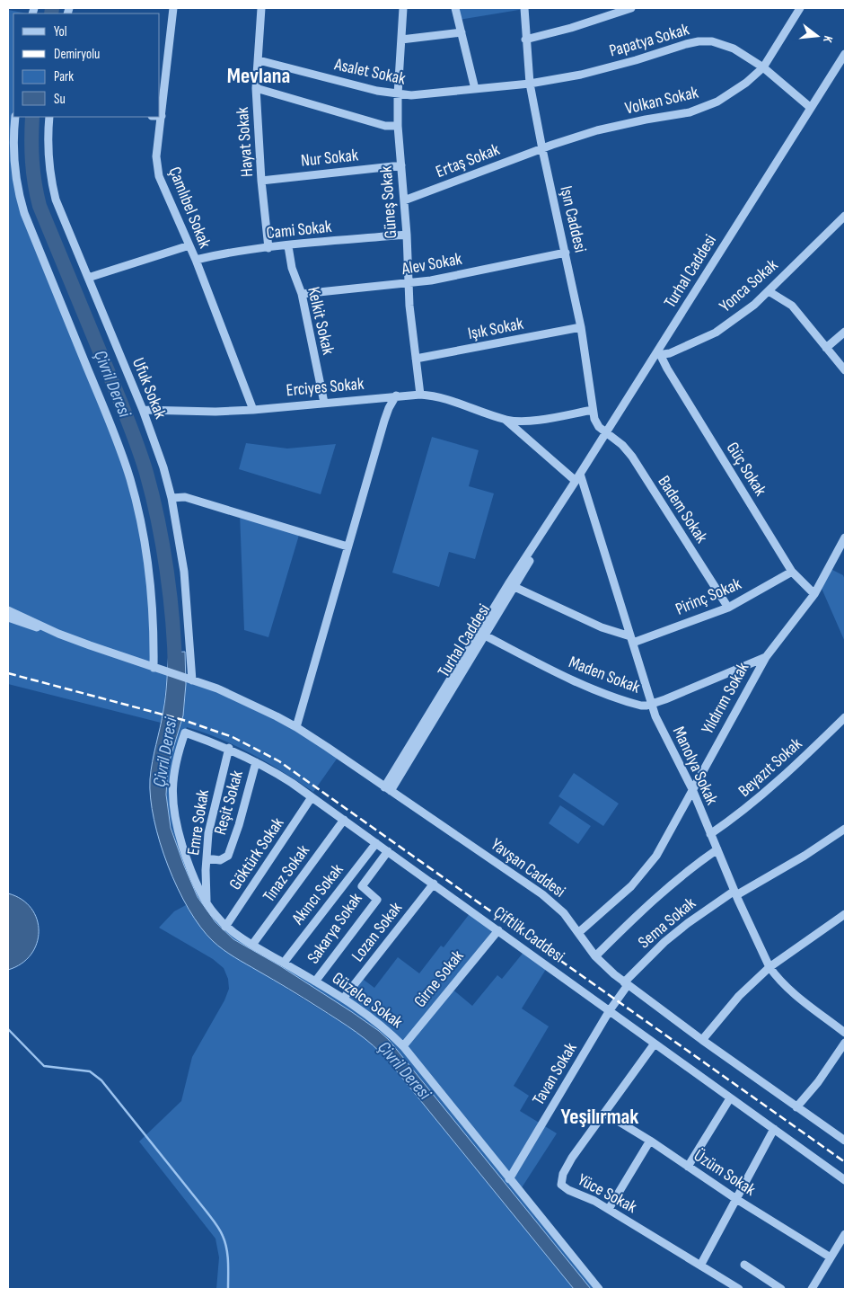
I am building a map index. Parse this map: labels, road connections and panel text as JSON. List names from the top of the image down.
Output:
{
  "streets": {
    "street": [
      "Papatya Sokak",
      "Asalet Sokak",
      "Volkan Sokak",
      "Hayat Sokak",
      "Nur Sokak",
      "Ertaş Sokak",
      "Güneş Sokak",
      "Çamlıbel Sokak",
      "Işın Caddesi",
      "Cami Sokak",
      "Alev Sokak",
      "Turhal Caddesi",
      "Yonca Sokak",
      "Kelkit Sokak",
      "Işık Sokak",
      "Erciyes Sokak",
      "Ufuk Sokak",
      "Güç Sokak",
      "Badem Sokak",
      "Pirinç Sokak",
      "Maden Sokak",
      "Yıldırım Sokak",
      "Manolya Sokak",
      "Beyazıt Sokak",
      "Reşit Sokak",
      "Emre Sokak",
      "Göktürk Sokak",
      "Yavşan Caddesi",
      "Tınaz Sokak",
      "Akıncı Sokak",
      "Sema Sokak",
      "Sakarya Sokak",
      "Lozan Sokak",
      "Çiftlik Caddesi",
      "Girne Sokak",
      "Güzelce Sokak",
      "Tavan Sokak",
      "Üzüm Sokak",
      "Yüce Sokak"
    ]
  },
  "crossings": [
    ["Papatya Sokak", "Asalet Sokak"],
    ["Papatya Sokak", "Volkan Sokak"],
    ["Papatya Sokak", "Işın Caddesi"],
    ["Papatya Sokak", "Turhal Caddesi"],
    ["Asalet Sokak", "Hayat Sokak"],
    ["Asalet Sokak", "Güneş Sokak"],
    ["Asalet Sokak", "Işın Caddesi"],
    ["Volkan Sokak", "Ertaş Sokak"],
    ["Volkan Sokak", "Işın Caddesi"],
    ["Hayat Sokak", "Nur Sokak"],
    ["Hayat Sokak", "Cami Sokak"],
    ["Nur Sokak", "Güneş Sokak"],
    ["Ertaş Sokak", "Güneş Sokak"],
    ["Ertaş Sokak", "Işın Caddesi"],
    ["Güneş Sokak", "Cami Sokak"],
    ["Güneş Sokak", "Alev Sokak"],
    ["Güneş Sokak", "Işık Sokak"],
    ["Güneş Sokak", "Erciyes Sokak"],
    ["Çamlıbel Sokak", "Cami Sokak"],
    ["Çamlıbel Sokak", "Erciyes Sokak"],
    ["Işın Caddesi", "Alev Sokak"],
    ["Işın Caddesi", "Turhal Caddesi"],
    ["Işın Caddesi", "Işık Sokak"],
    ["Işın Caddesi", "Erciyes Sokak"],
    ["Işın Caddesi", "Badem Sokak"],
    ["Cami Sokak", "Kelkit Sokak"],
    ["Alev Sokak", "Kelkit Sokak"],
    ["Turhal Caddesi", "Yonca Sokak"],
    ["Turhal Caddesi", "Erciyes Sokak"],
    ["Turhal Caddesi", "Güç Sokak"],
    ["Turhal Caddesi", "Badem Sokak"],
    ["Turhal Caddesi", "Maden Sokak"],
    ["Turhal Caddesi", "Manolya Sokak"],
    ["Turhal Caddesi", "Yavşan Caddesi"],
    ["Yonca Sokak", "Güç Sokak"],
    ["Kelkit Sokak", "Erciyes Sokak"],
    ["Erciyes Sokak", "Ufuk Sokak"],
    ["Erciyes Sokak", "Manolya Sokak"],
    ["Ufuk Sokak", "Yavşan Caddesi"],
    ["Güç Sokak", "Pirinç Sokak"],
    ["Güç Sokak", "Yıldırım Sokak"],
    ["Badem Sokak", "Pirinç Sokak"],
    ["Pirinç Sokak", "Manolya Sokak"],
    ["Maden Sokak", "Yıldırım Sokak"],
    ["Maden Sokak", "Manolya Sokak"],
    ["Yıldırım Sokak", "Manolya Sokak"],
    ["Yıldırım Sokak", "Yavşan Caddesi"],
    ["Manolya Sokak", "Beyazıt Sokak"],
    ["Manolya Sokak", "Sema Sokak"],
    ["Reşit Sokak", "Emre Sokak"],
    ["Reşit Sokak", "Çiftlik Caddesi"],
    ["Emre Sokak", "Çiftlik Caddesi"],
    ["Emre Sokak", "Güzelce Sokak"],
    ["Göktürk Sokak", "Çiftlik Caddesi"],
    ["Göktürk Sokak", "Güzelce Sokak"],
    ["Yavşan Caddesi", "Sema Sokak"],
    ["Yavşan Caddesi", "Tavan Sokak"],
    ["Tınaz Sokak", "Çiftlik Caddesi"],
    ["Tınaz Sokak", "Güzelce Sokak"],
    ["Akıncı Sokak", "Çiftlik Caddesi"],
    ["Akıncı Sokak", "Güzelce Sokak"],
    ["Sema Sokak", "Tavan Sokak"],
    ["Sakarya Sokak", "Çiftlik Caddesi"],
    ["Sakarya Sokak", "Güzelce Sokak"],
    ["Lozan Sokak", "Çiftlik Caddesi"],
    ["Lozan Sokak", "Güzelce Sokak"],
    ["Çiftlik Caddesi", "Girne Sokak"],
    ["Çiftlik Caddesi", "Güzelce Sokak"],
    ["Çiftlik Caddesi", "Tavan Sokak"],
    ["Çiftlik Caddesi", "Yüce Sokak"],
    ["Girne Sokak", "Güzelce Sokak"],
    ["Güzelce Sokak", "Tavan Sokak"],
    ["Üzüm Sokak", "Yüce Sokak"]
  ],
  "districts": ["Mevlana", "Yeşilırmak"],
  "water": ["Çivril Deresi"],
  "legend": [
    "Yol",
    "Demiryolu",
    "Park",
    "Su"
  ],
  "north": "right"
}
